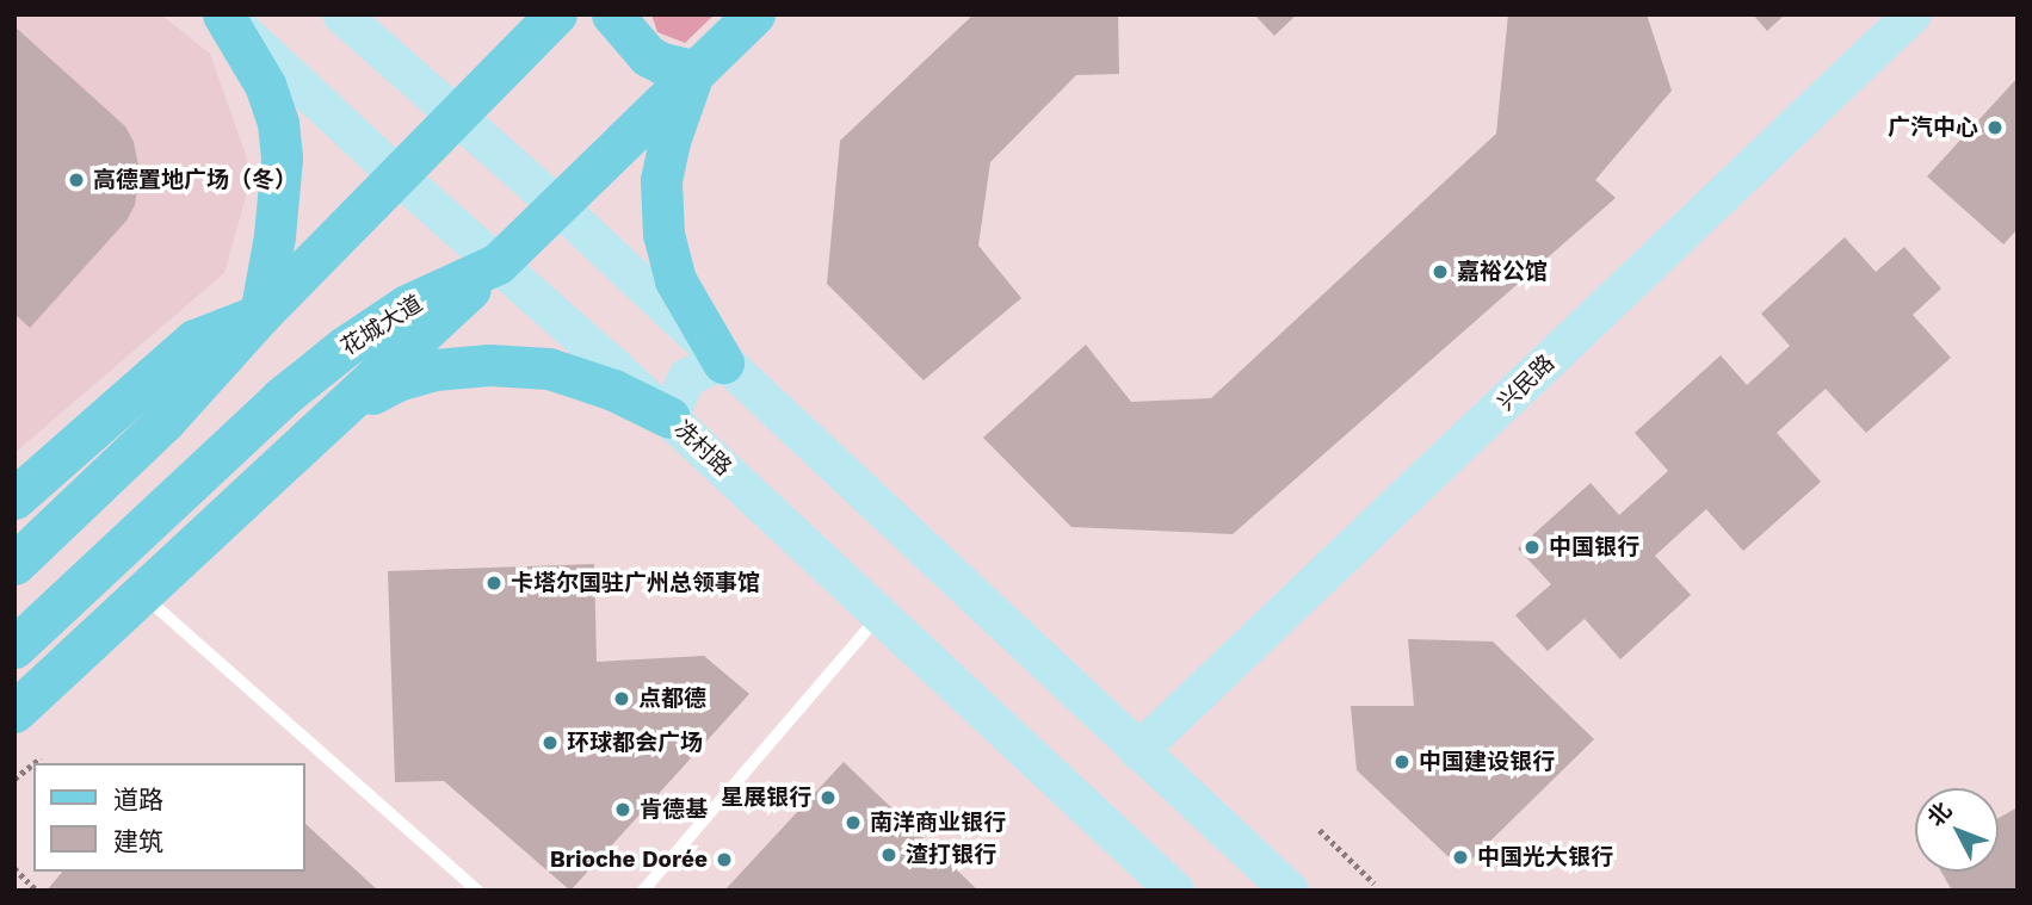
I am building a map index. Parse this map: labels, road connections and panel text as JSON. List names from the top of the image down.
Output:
{
  "streets": {
    "main road": ["花城大道", "兴民路", "冼村路"]
  },
  "crossings": [
    ["花城大道", "冼村路"]
  ],
  "places": [
    "广汽中心",
    "高德置地广场（冬）",
    "嘉裕公馆",
    "中国银行",
    "卡塔尔国驻广州总领事馆",
    "点都德",
    "环球都会广场",
    "中国建设银行",
    "星展银行",
    "肯德基",
    "南洋商业银行",
    "渣打银行",
    "中国光大银行",
    "Brioche Dorée"
  ],
  "legend": ["道路", "建筑"],
  "north": "top left"
}
